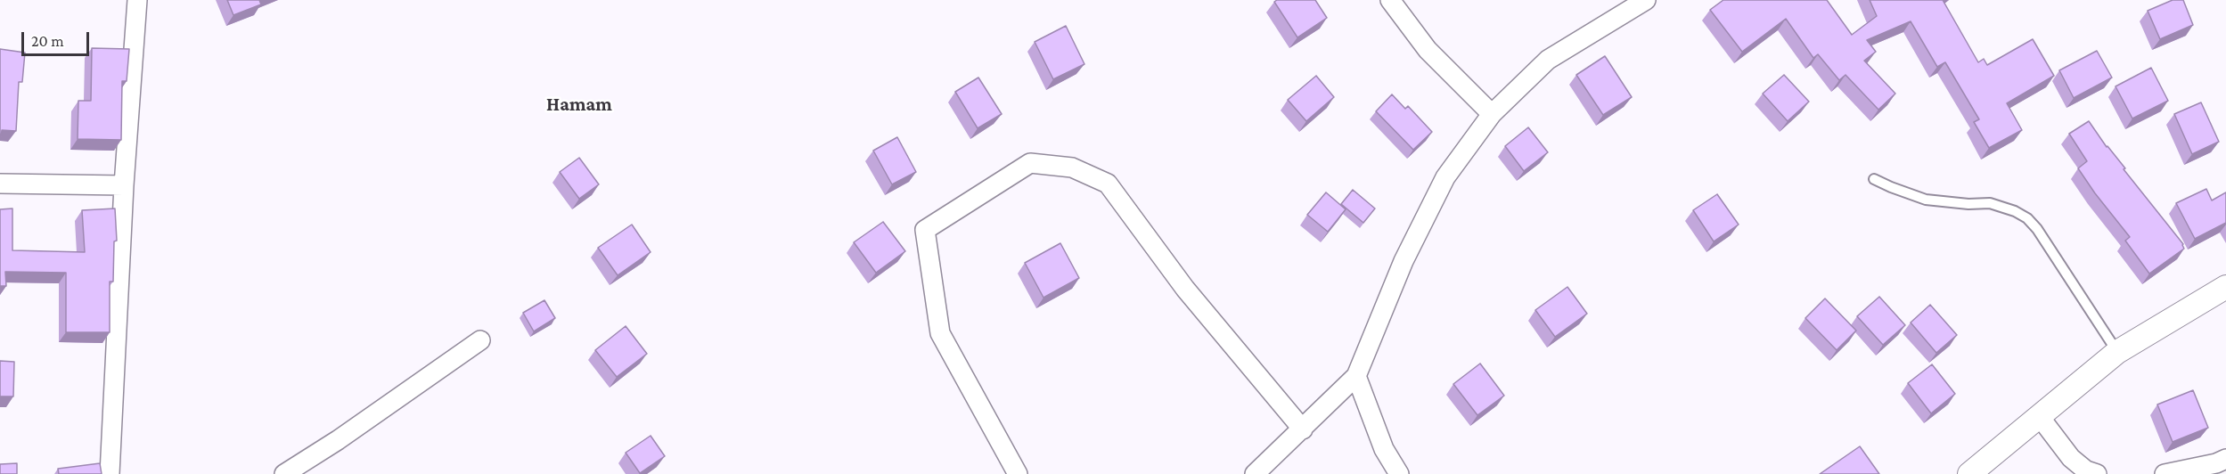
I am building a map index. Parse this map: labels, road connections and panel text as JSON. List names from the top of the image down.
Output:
{
  "districts": ["Hamam"],
  "scale_bar": "20 m"
}
